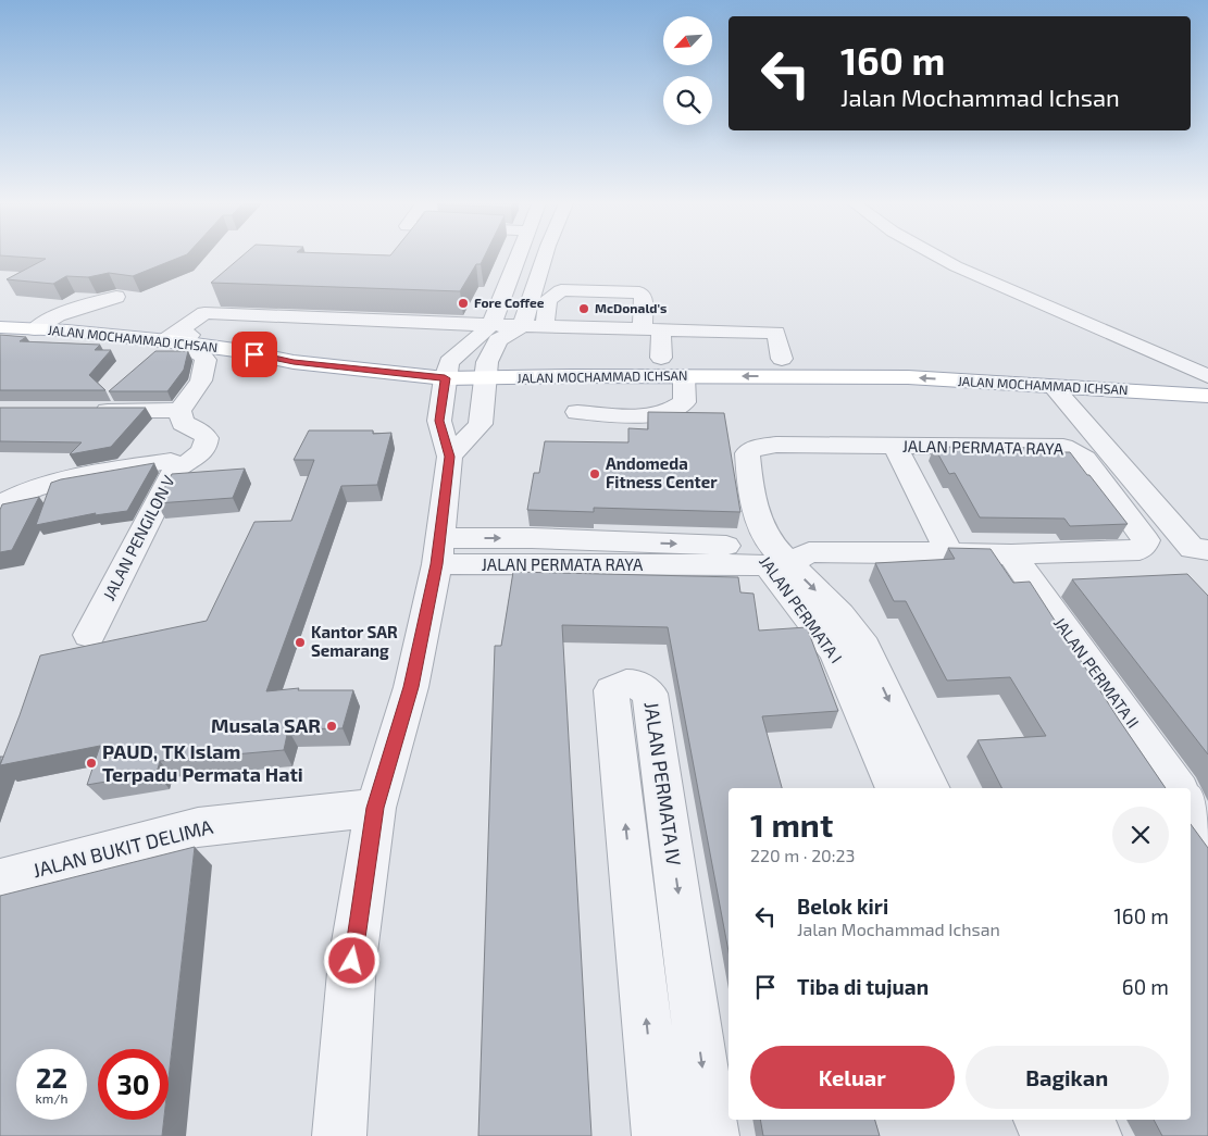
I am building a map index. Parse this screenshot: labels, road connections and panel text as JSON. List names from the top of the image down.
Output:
{
  "streets": {
    "main road": ["JALAN MOCHAMMAD ICHSAN"],
    "street": [
      "JALAN PERMATA RAYA",
      "JALAN PENGILON V",
      "JALAN PERMATA I",
      "JALAN PERMATA II",
      "JALAN PERMATA IV",
      "JALAN BUKIT DELIMA"
    ]
  },
  "crossings": [
    ["JALAN PERMATA RAYA", "JALAN PERMATA I"],
    ["JALAN PERMATA RAYA", "JALAN PERMATA II"]
  ],
  "places": [
    "Fore Coffee",
    "McDonald's",
    "Andomeda Fitness Center",
    "Kantor SAR Semarang",
    "Musala SAR",
    "PAUD, TK Islam Terpadu Permata Hati"
  ],
  "north": "bottom left",
  "page": {
    "turn": ["160 m", "Jalan Mochammad Ichsan"],
    "heading": ["1 mnt", "220 m · 20:23"],
    "list": [
      {
        "name": "Belok kiri",
        "note": "Jalan Mochammad Ichsan",
        "value": "160 m"
      },
      {
        "name": "Tiba di tujuan",
        "value": "60 m"
      }
    ],
    "buttons": ["Keluar", "Bagikan"],
    "speed": "22 km/h",
    "limit": "30"
  }
}
